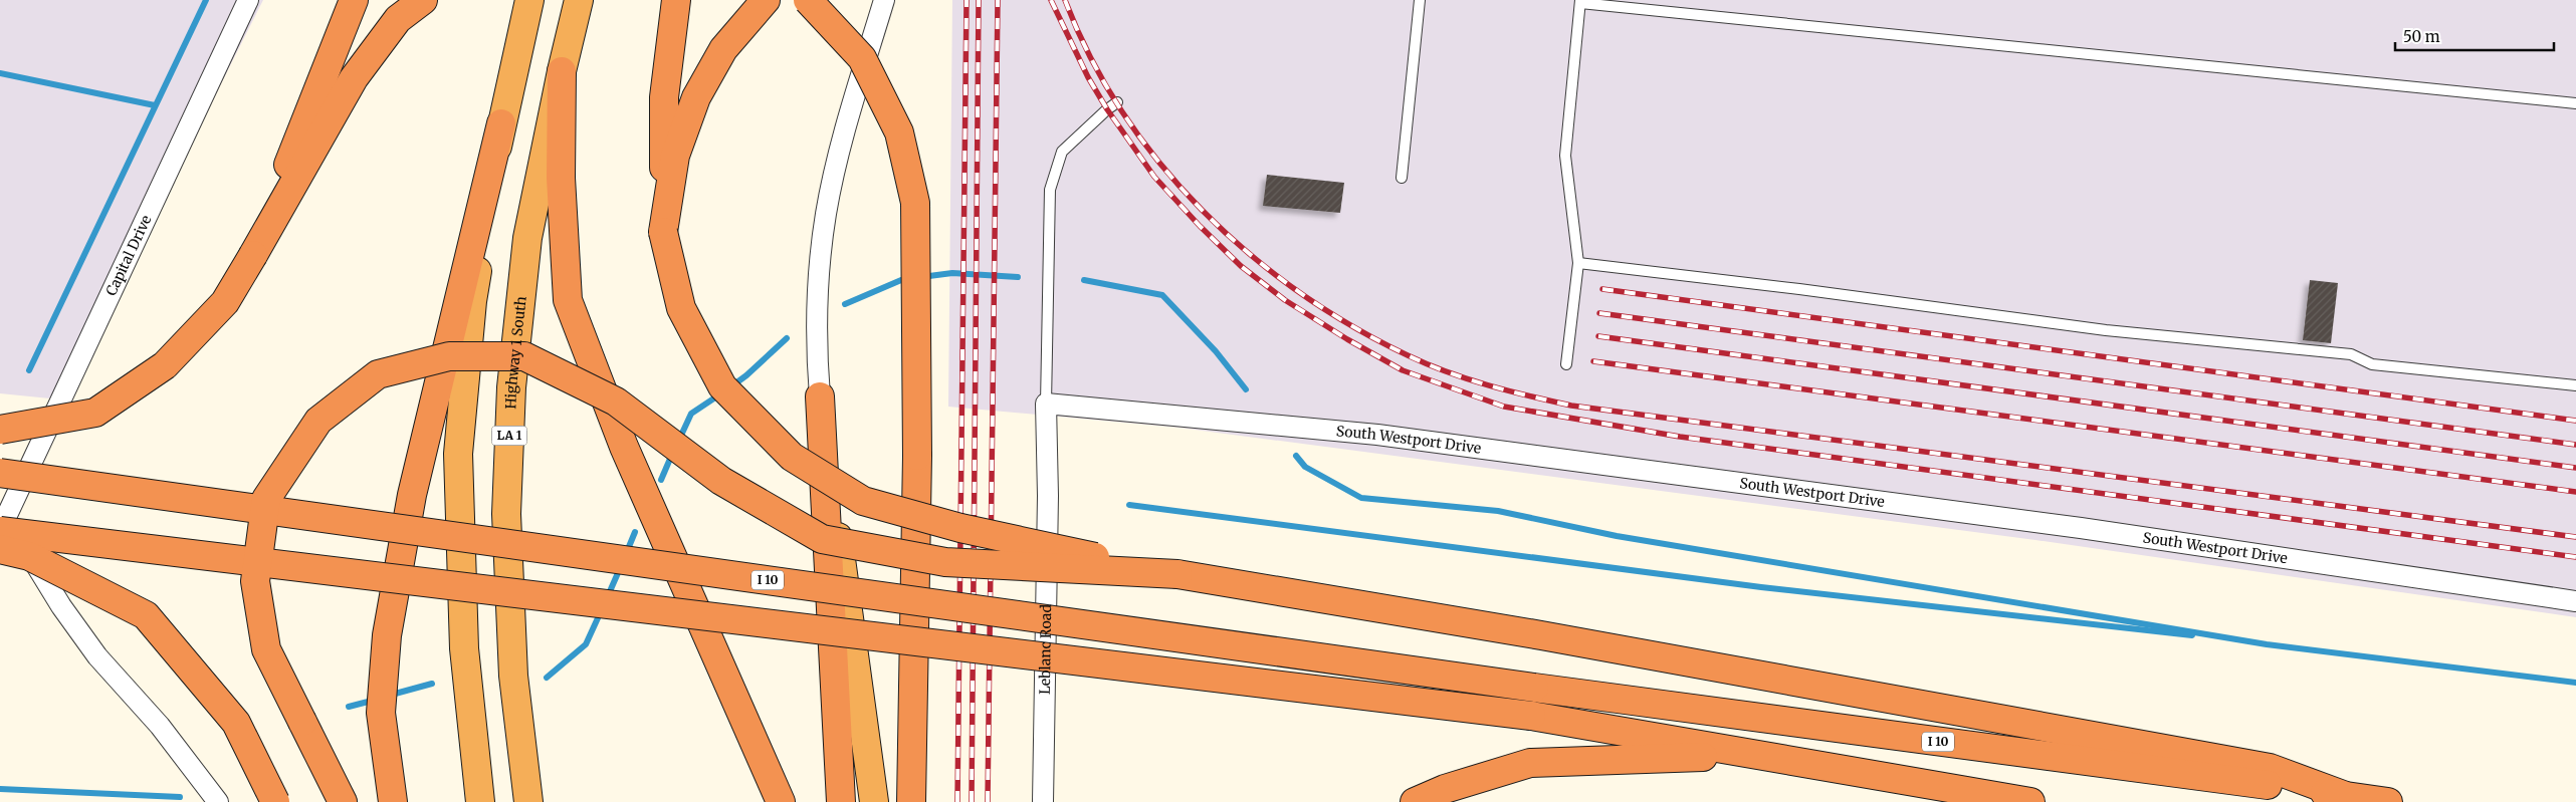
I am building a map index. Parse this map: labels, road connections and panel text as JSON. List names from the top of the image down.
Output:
{
  "streets": {
    "highway": ["Highway 1 South", "LA 1", "I 10"],
    "street": ["Capital Drive", "South Westport Drive", "Leblanc Road"]
  },
  "crossings": [
    ["South Westport Drive", "Leblanc Road"]
  ],
  "scale_bar": "50 m"
}
